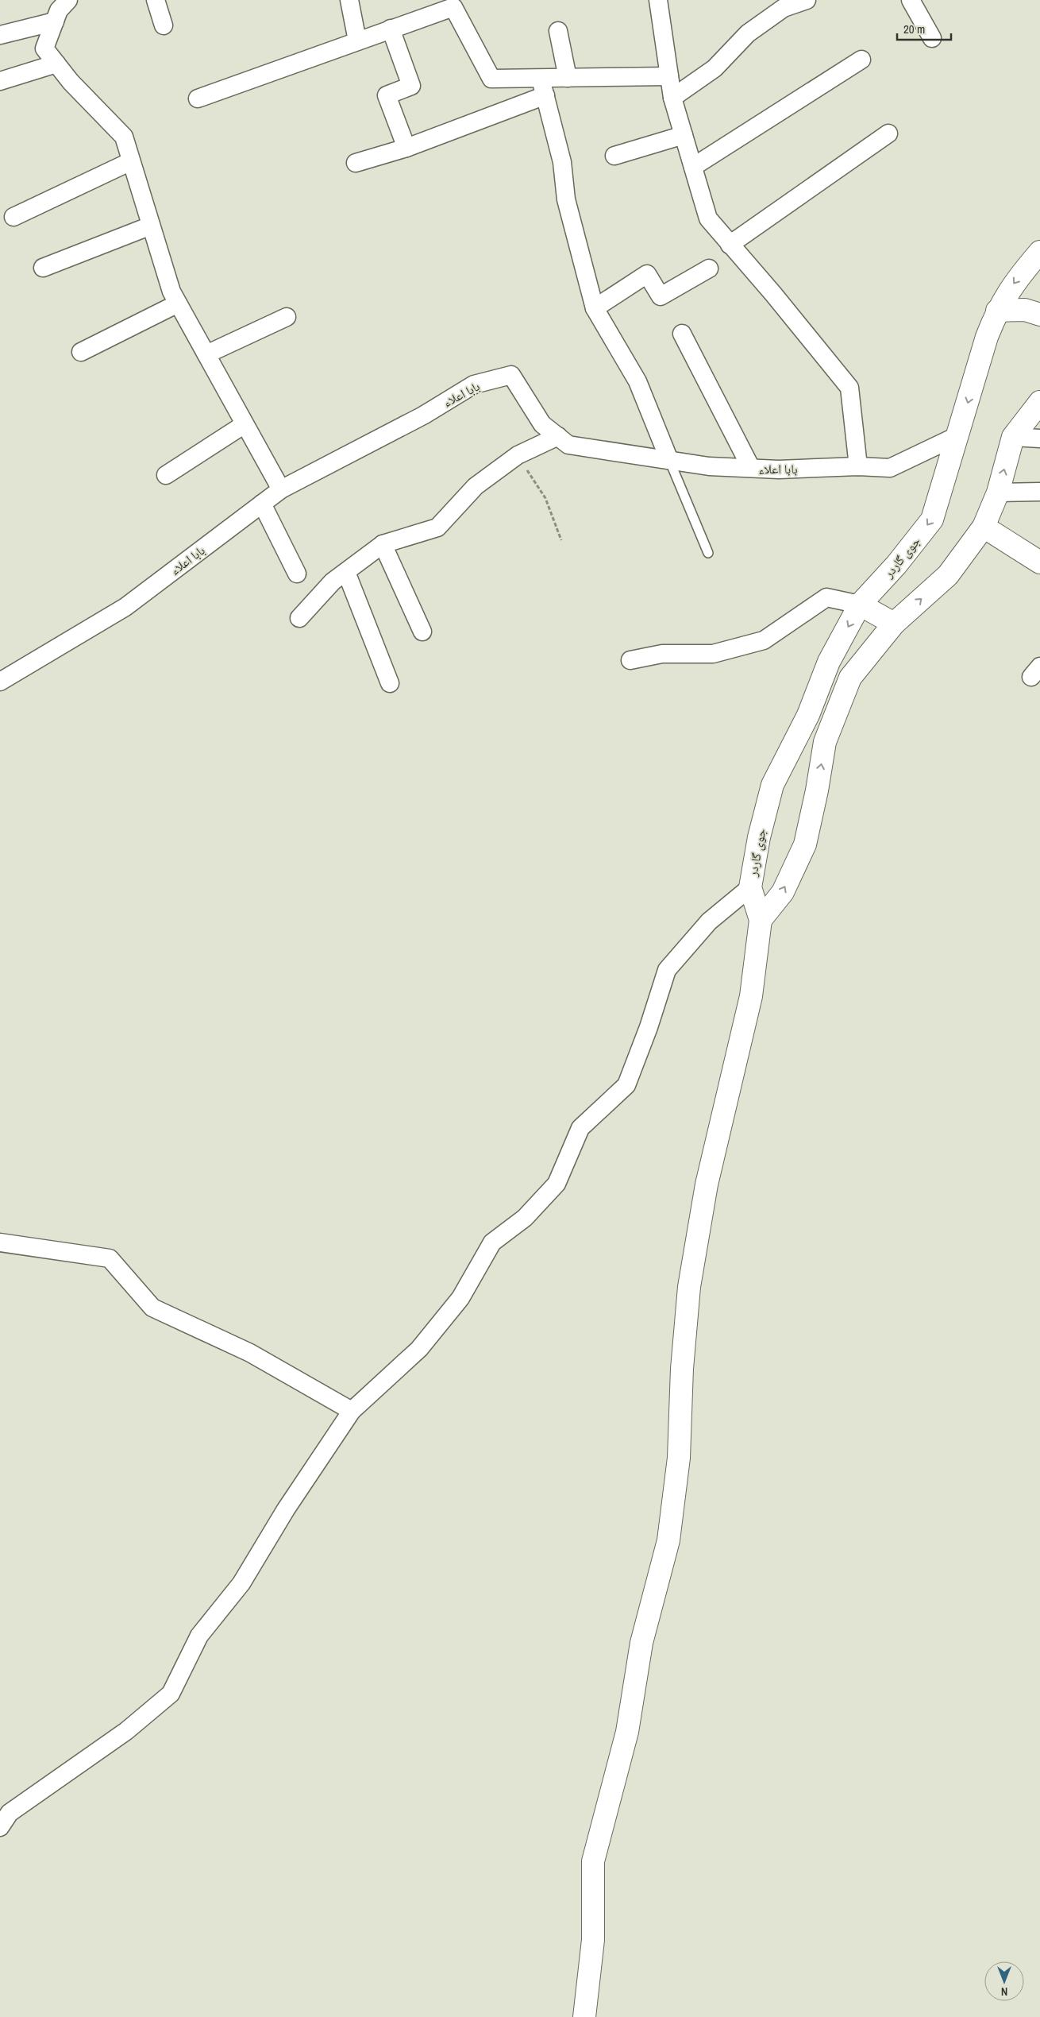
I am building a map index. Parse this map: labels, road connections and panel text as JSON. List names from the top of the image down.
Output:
{
  "streets": {
    "street": ["بابا اعلاء", "جوی گاردر"]
  },
  "crossings": [
    ["بابا اعلاء", "جوی گاردر"]
  ],
  "scale_bar": "20 m",
  "north": "bottom"
}
